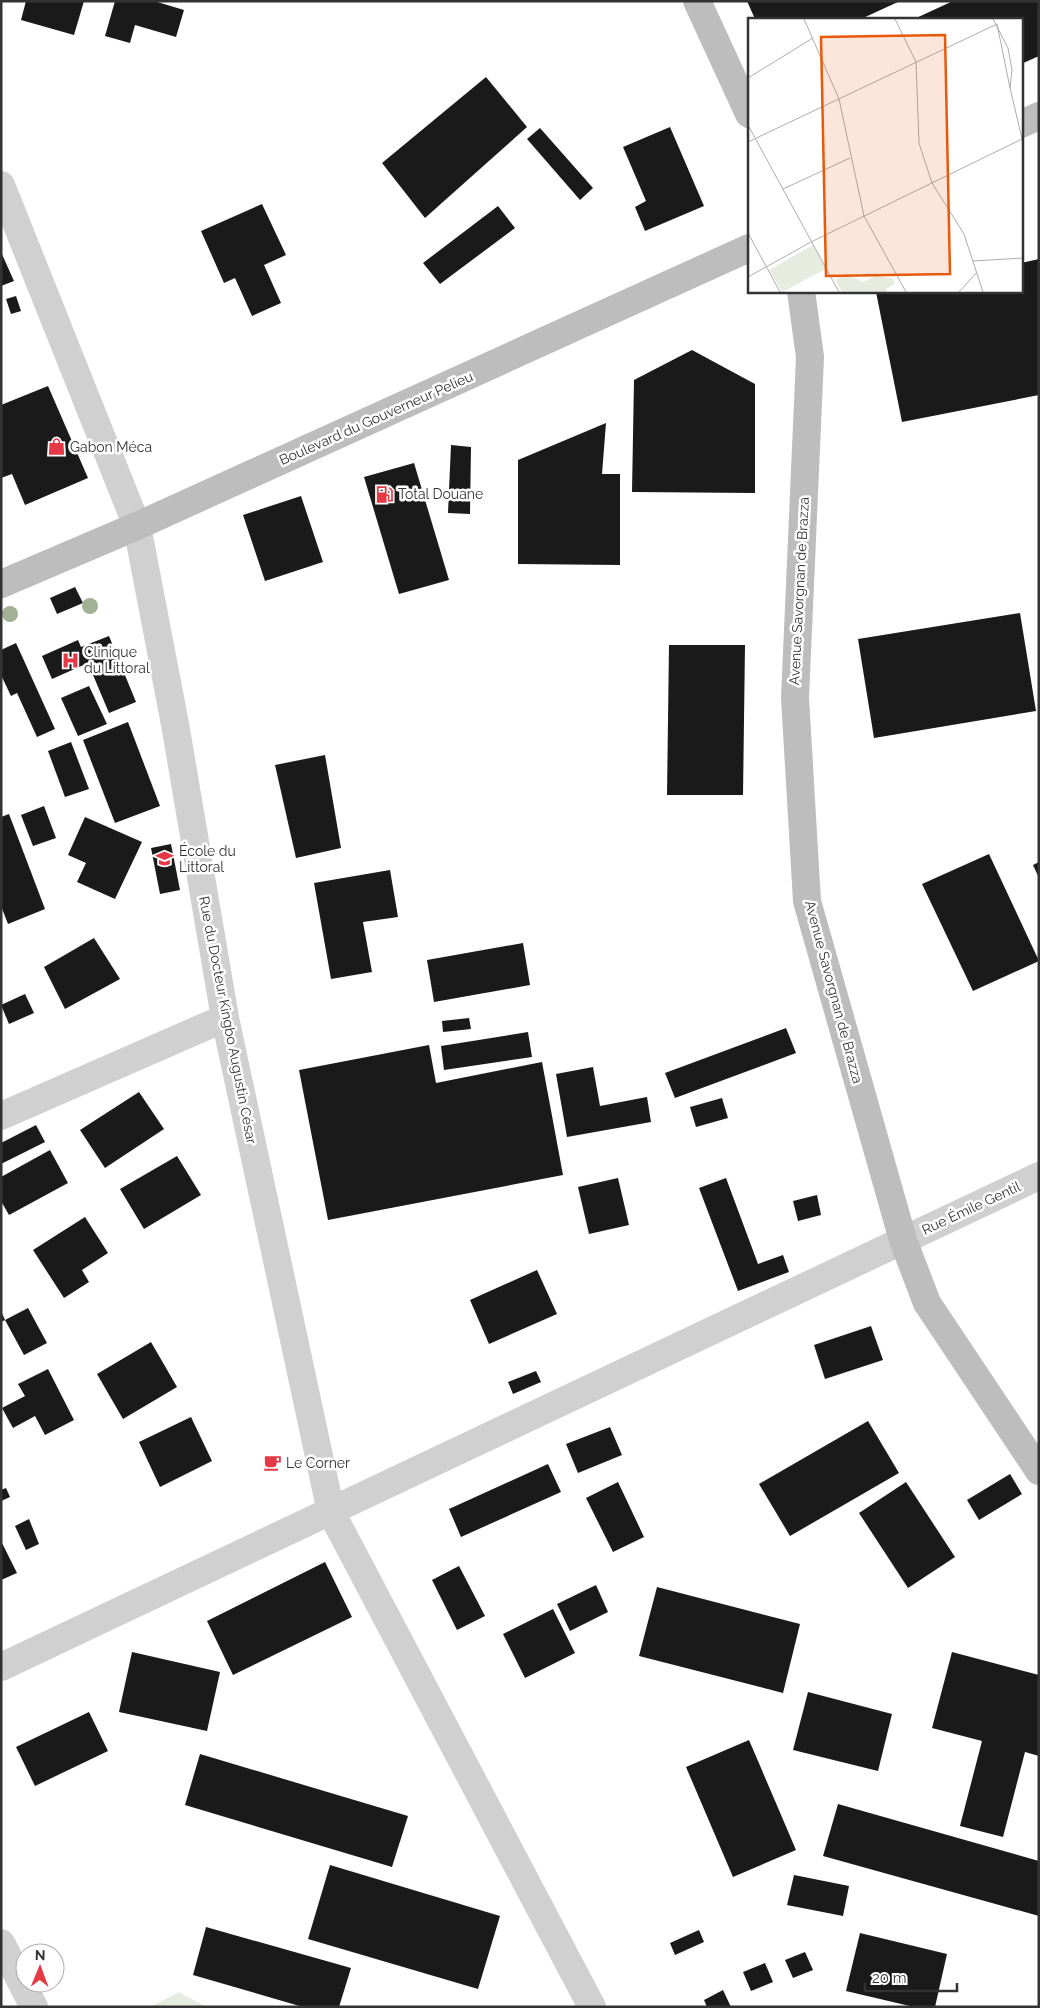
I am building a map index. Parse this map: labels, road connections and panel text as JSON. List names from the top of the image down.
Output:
{
  "streets": {
    "street": [
      "Boulevard du Gouverneur Pelieu",
      "Avenue Savorgnan de Brazza",
      "Rue du Docteur Kingbo Augustin César",
      "Rue Émile Gentil"
    ]
  },
  "crossings": [
    ["Boulevard du Gouverneur Pelieu", "Rue du Docteur Kingbo Augustin César"],
    ["Avenue Savorgnan de Brazza", "Rue Émile Gentil"],
    ["Rue du Docteur Kingbo Augustin César", "Rue Émile Gentil"]
  ],
  "places": {
    "shop": ["Gabon Méca"],
    "fuel station": ["Total Douane"],
    "hospital": ["Clinique du Littoral"],
    "school or university": ["École du Littoral"],
    "cafe": ["Le Corner"]
  },
  "scale_bar": "20 m",
  "north": "top"
}
